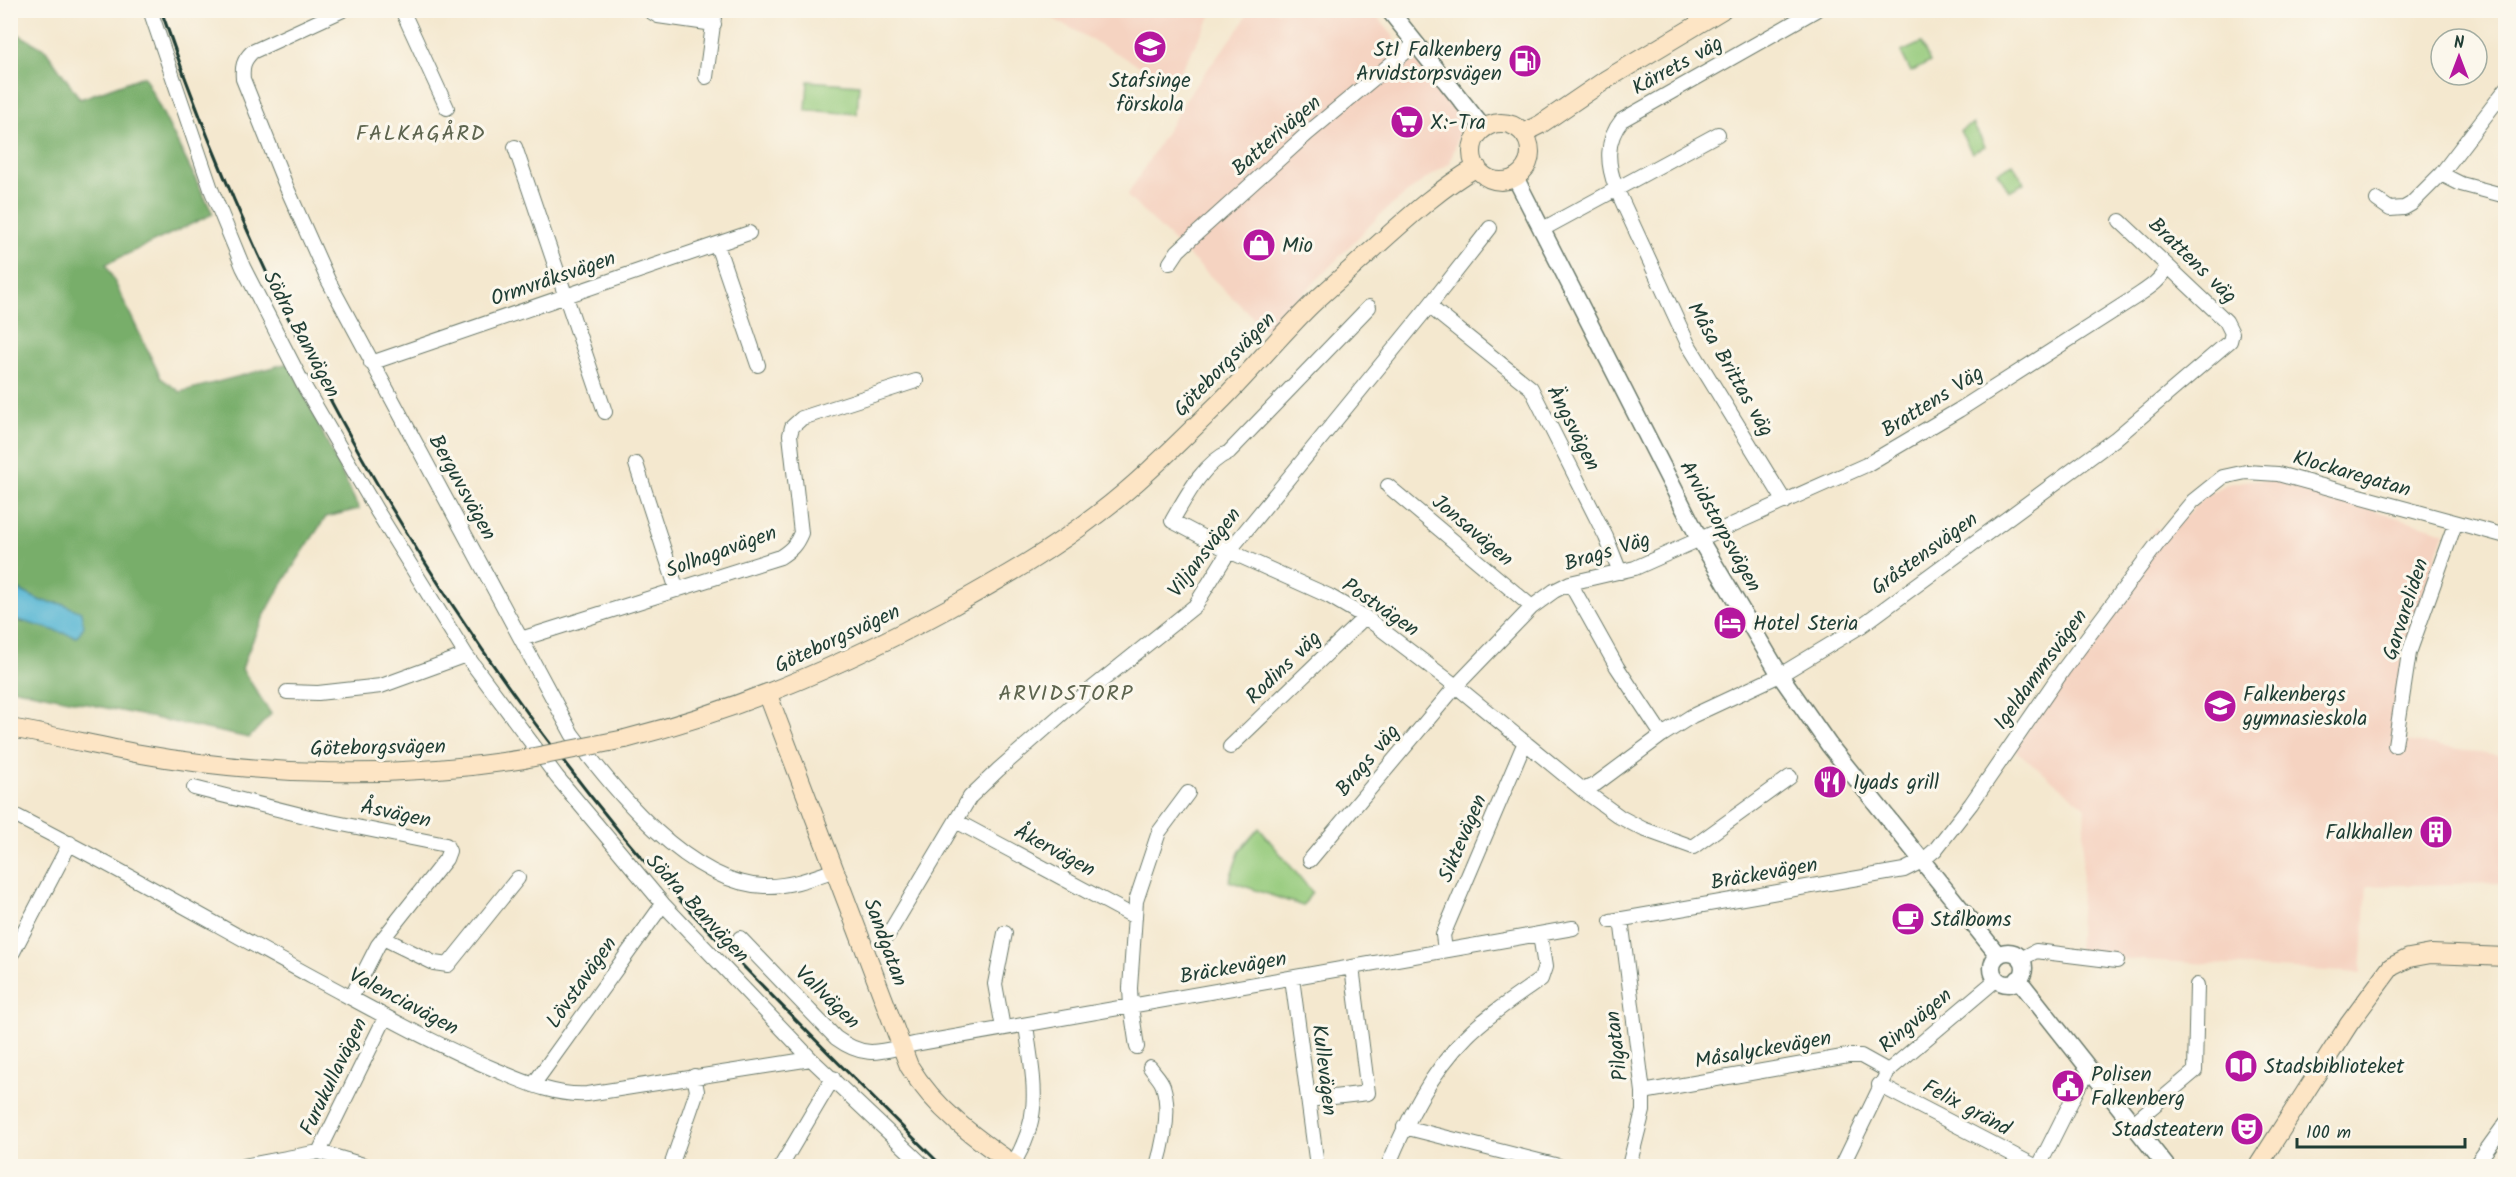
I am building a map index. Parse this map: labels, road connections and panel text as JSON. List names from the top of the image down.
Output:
{
  "streets": {
    "main road": ["Göteborgsvägen", "Sandgatan"],
    "street": [
      "Kärrets väg",
      "Batterivägen",
      "Brattens väg",
      "Ormvråksvägen",
      "Södra Banvägen",
      "Måsa Brittas väg",
      "Brattens Väg",
      "Ängsvägen",
      "Klockaregatan",
      "Berguvsvägen",
      "Arvidstorpsvägen",
      "Jonsavägen",
      "Solhagavägen",
      "Brags Väg",
      "Viljansvägen",
      "Gråstensvägen",
      "Postvägen",
      "Garvareliden",
      "Rodins väg",
      "Igeldammsvägen",
      "Brags väg",
      "Åsvägen",
      "Siktevägen",
      "Åkervägen",
      "Bräckevägen",
      "Lövstavägen",
      "Vallvägen",
      "Valenciavägen",
      "Ringvägen",
      "Pilgatan",
      "Måsalyckevägen",
      "Kullevägen",
      "Furukullavägen",
      "Felix gränd"
    ]
  },
  "crossings": [
    ["Kärrets väg", "Måsa Brittas väg"],
    ["Brattens väg", "Brattens Väg"],
    ["Brattens väg", "Gråstensvägen"],
    ["Ormvråksvägen", "Berguvsvägen"],
    ["Södra Banvägen", "Lövstavägen"],
    ["Södra Banvägen", "Valenciavägen"],
    ["Göteborgsvägen", "Arvidstorpsvägen"],
    ["Göteborgsvägen", "Sandgatan"],
    ["Måsa Brittas väg", "Brattens Väg"],
    ["Brattens Väg", "Arvidstorpsvägen"],
    ["Brattens Väg", "Brags Väg"],
    ["Ängsvägen", "Brags Väg"],
    ["Ängsvägen", "Viljansvägen"],
    ["Klockaregatan", "Garvareliden"],
    ["Klockaregatan", "Igeldammsvägen"],
    ["Berguvsvägen", "Solhagavägen"],
    ["Berguvsvägen", "Sandgatan"],
    ["Arvidstorpsvägen", "Brags Väg"],
    ["Arvidstorpsvägen", "Gråstensvägen"],
    ["Arvidstorpsvägen", "Igeldammsvägen"],
    ["Arvidstorpsvägen", "Bräckevägen"],
    ["Arvidstorpsvägen", "Ringvägen"],
    ["Jonsavägen", "Brags Väg"],
    ["Brags Väg", "Postvägen"],
    ["Brags Väg", "Brags väg"],
    ["Viljansvägen", "Postvägen"],
    ["Viljansvägen", "Åkervägen"],
    ["Gråstensvägen", "Postvägen"],
    ["Postvägen", "Rodins väg"],
    ["Postvägen", "Brags väg"],
    ["Postvägen", "Siktevägen"],
    ["Igeldammsvägen", "Bräckevägen"],
    ["Åsvägen", "Valenciavägen"],
    ["Siktevägen", "Bräckevägen"],
    ["Bräckevägen", "Sandgatan"],
    ["Bräckevägen", "Vallvägen"],
    ["Bräckevägen", "Pilgatan"],
    ["Bräckevägen", "Kullevägen"],
    ["Sandgatan", "Vallvägen"],
    ["Lövstavägen", "Valenciavägen"],
    ["Valenciavägen", "Furukullavägen"],
    ["Ringvägen", "Måsalyckevägen"],
    ["Ringvägen", "Felix gränd"],
    ["Pilgatan", "Måsalyckevägen"]
  ],
  "districts": ["FALKAGÅRD", "ARVIDSTORP"],
  "places": {
    "school or university": ["Stafsinge förskola", "Falkenbergs gymnasieskola"],
    "fuel station": ["St1 Falkenberg Arvidstorpsvägen"],
    "supermarket": ["X:-Tra"],
    "shop": ["Mio"],
    "hotel": ["Hotel Steria"],
    "restaurant": ["Iyads grill"],
    "building": ["Falkhallen"],
    "cafe": ["Stålboms"],
    "library": ["Stadsbiblioteket"],
    "public building": ["Polisen Falkenberg"],
    "theatre": ["Stadsteatern"]
  },
  "scale_bar": "100 m",
  "north": "top"
}
